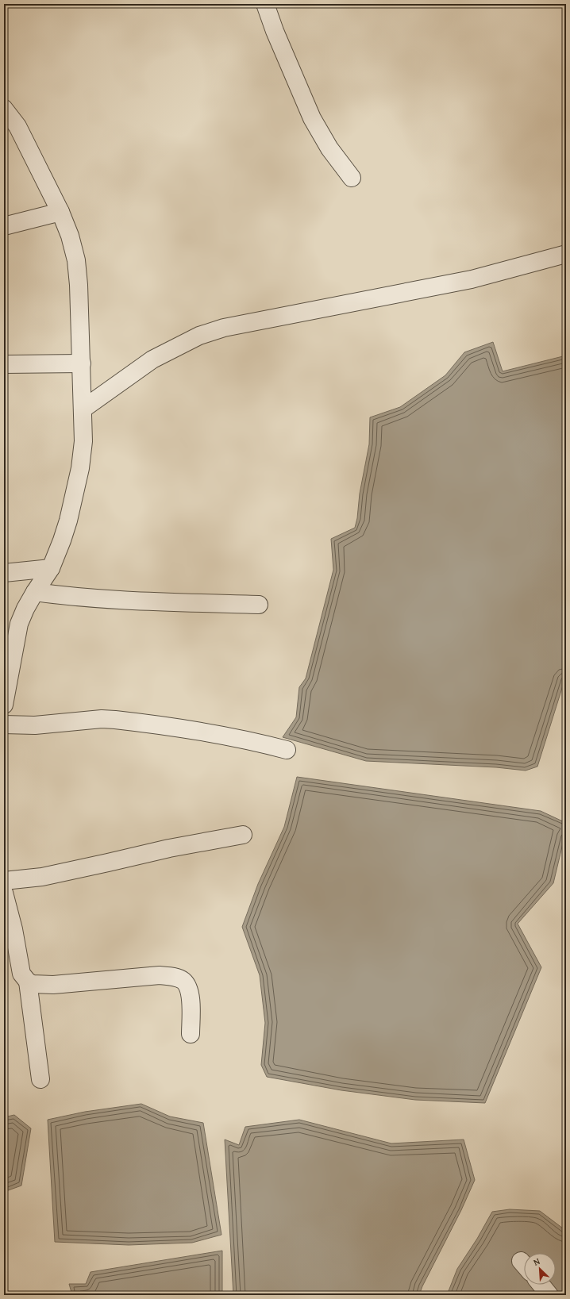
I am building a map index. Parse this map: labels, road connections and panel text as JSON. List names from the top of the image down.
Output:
{
  "north": "top left"
}
